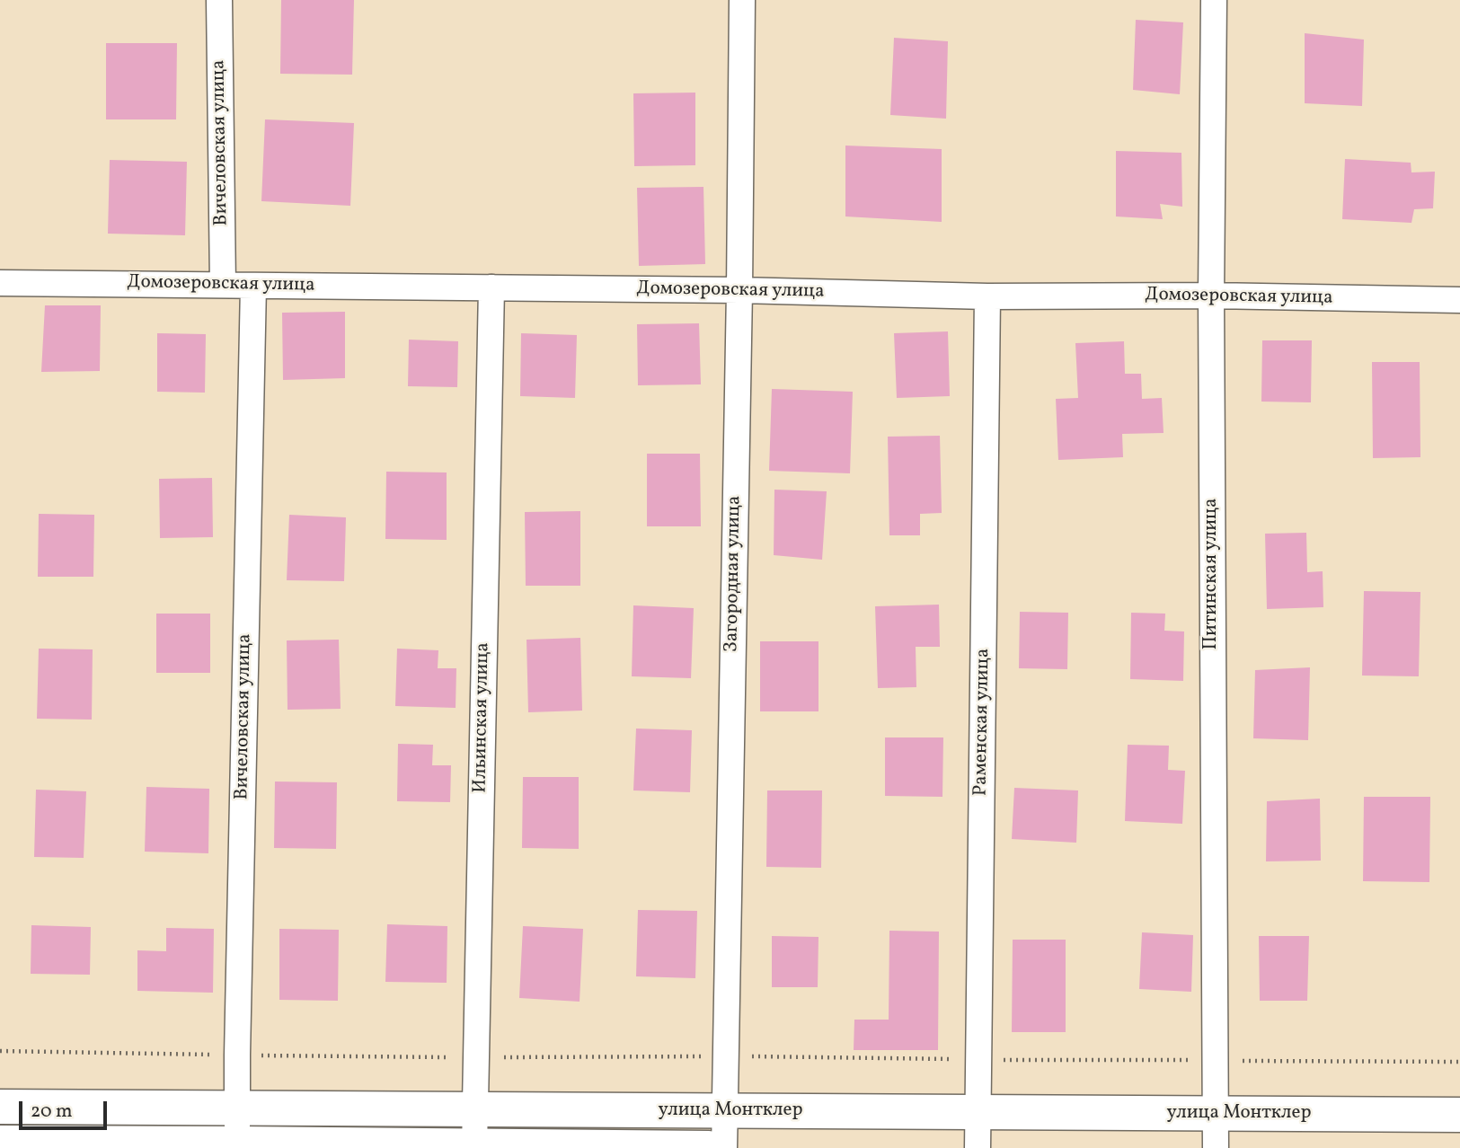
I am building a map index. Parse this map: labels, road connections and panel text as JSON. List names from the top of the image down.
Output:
{
  "streets": {
    "street": [
      "Вичеловская улица",
      "Домозеровская улица",
      "Загородная улица",
      "Питинская улица",
      "Ильинская улица",
      "Раменская улица",
      "улица Монтклер"
    ]
  },
  "crossings": [
    ["Вичеловская улица", "Домозеровская улица"],
    ["Вичеловская улица", "улица Монтклер"],
    ["Домозеровская улица", "Загородная улица"],
    ["Домозеровская улица", "Питинская улица"],
    ["Домозеровская улица", "Ильинская улица"],
    ["Домозеровская улица", "Раменская улица"],
    ["Загородная улица", "улица Монтклер"],
    ["Питинская улица", "улица Монтклер"],
    ["Ильинская улица", "улица Монтклер"],
    ["Раменская улица", "улица Монтклер"]
  ],
  "scale_bar": "20 m"
}
